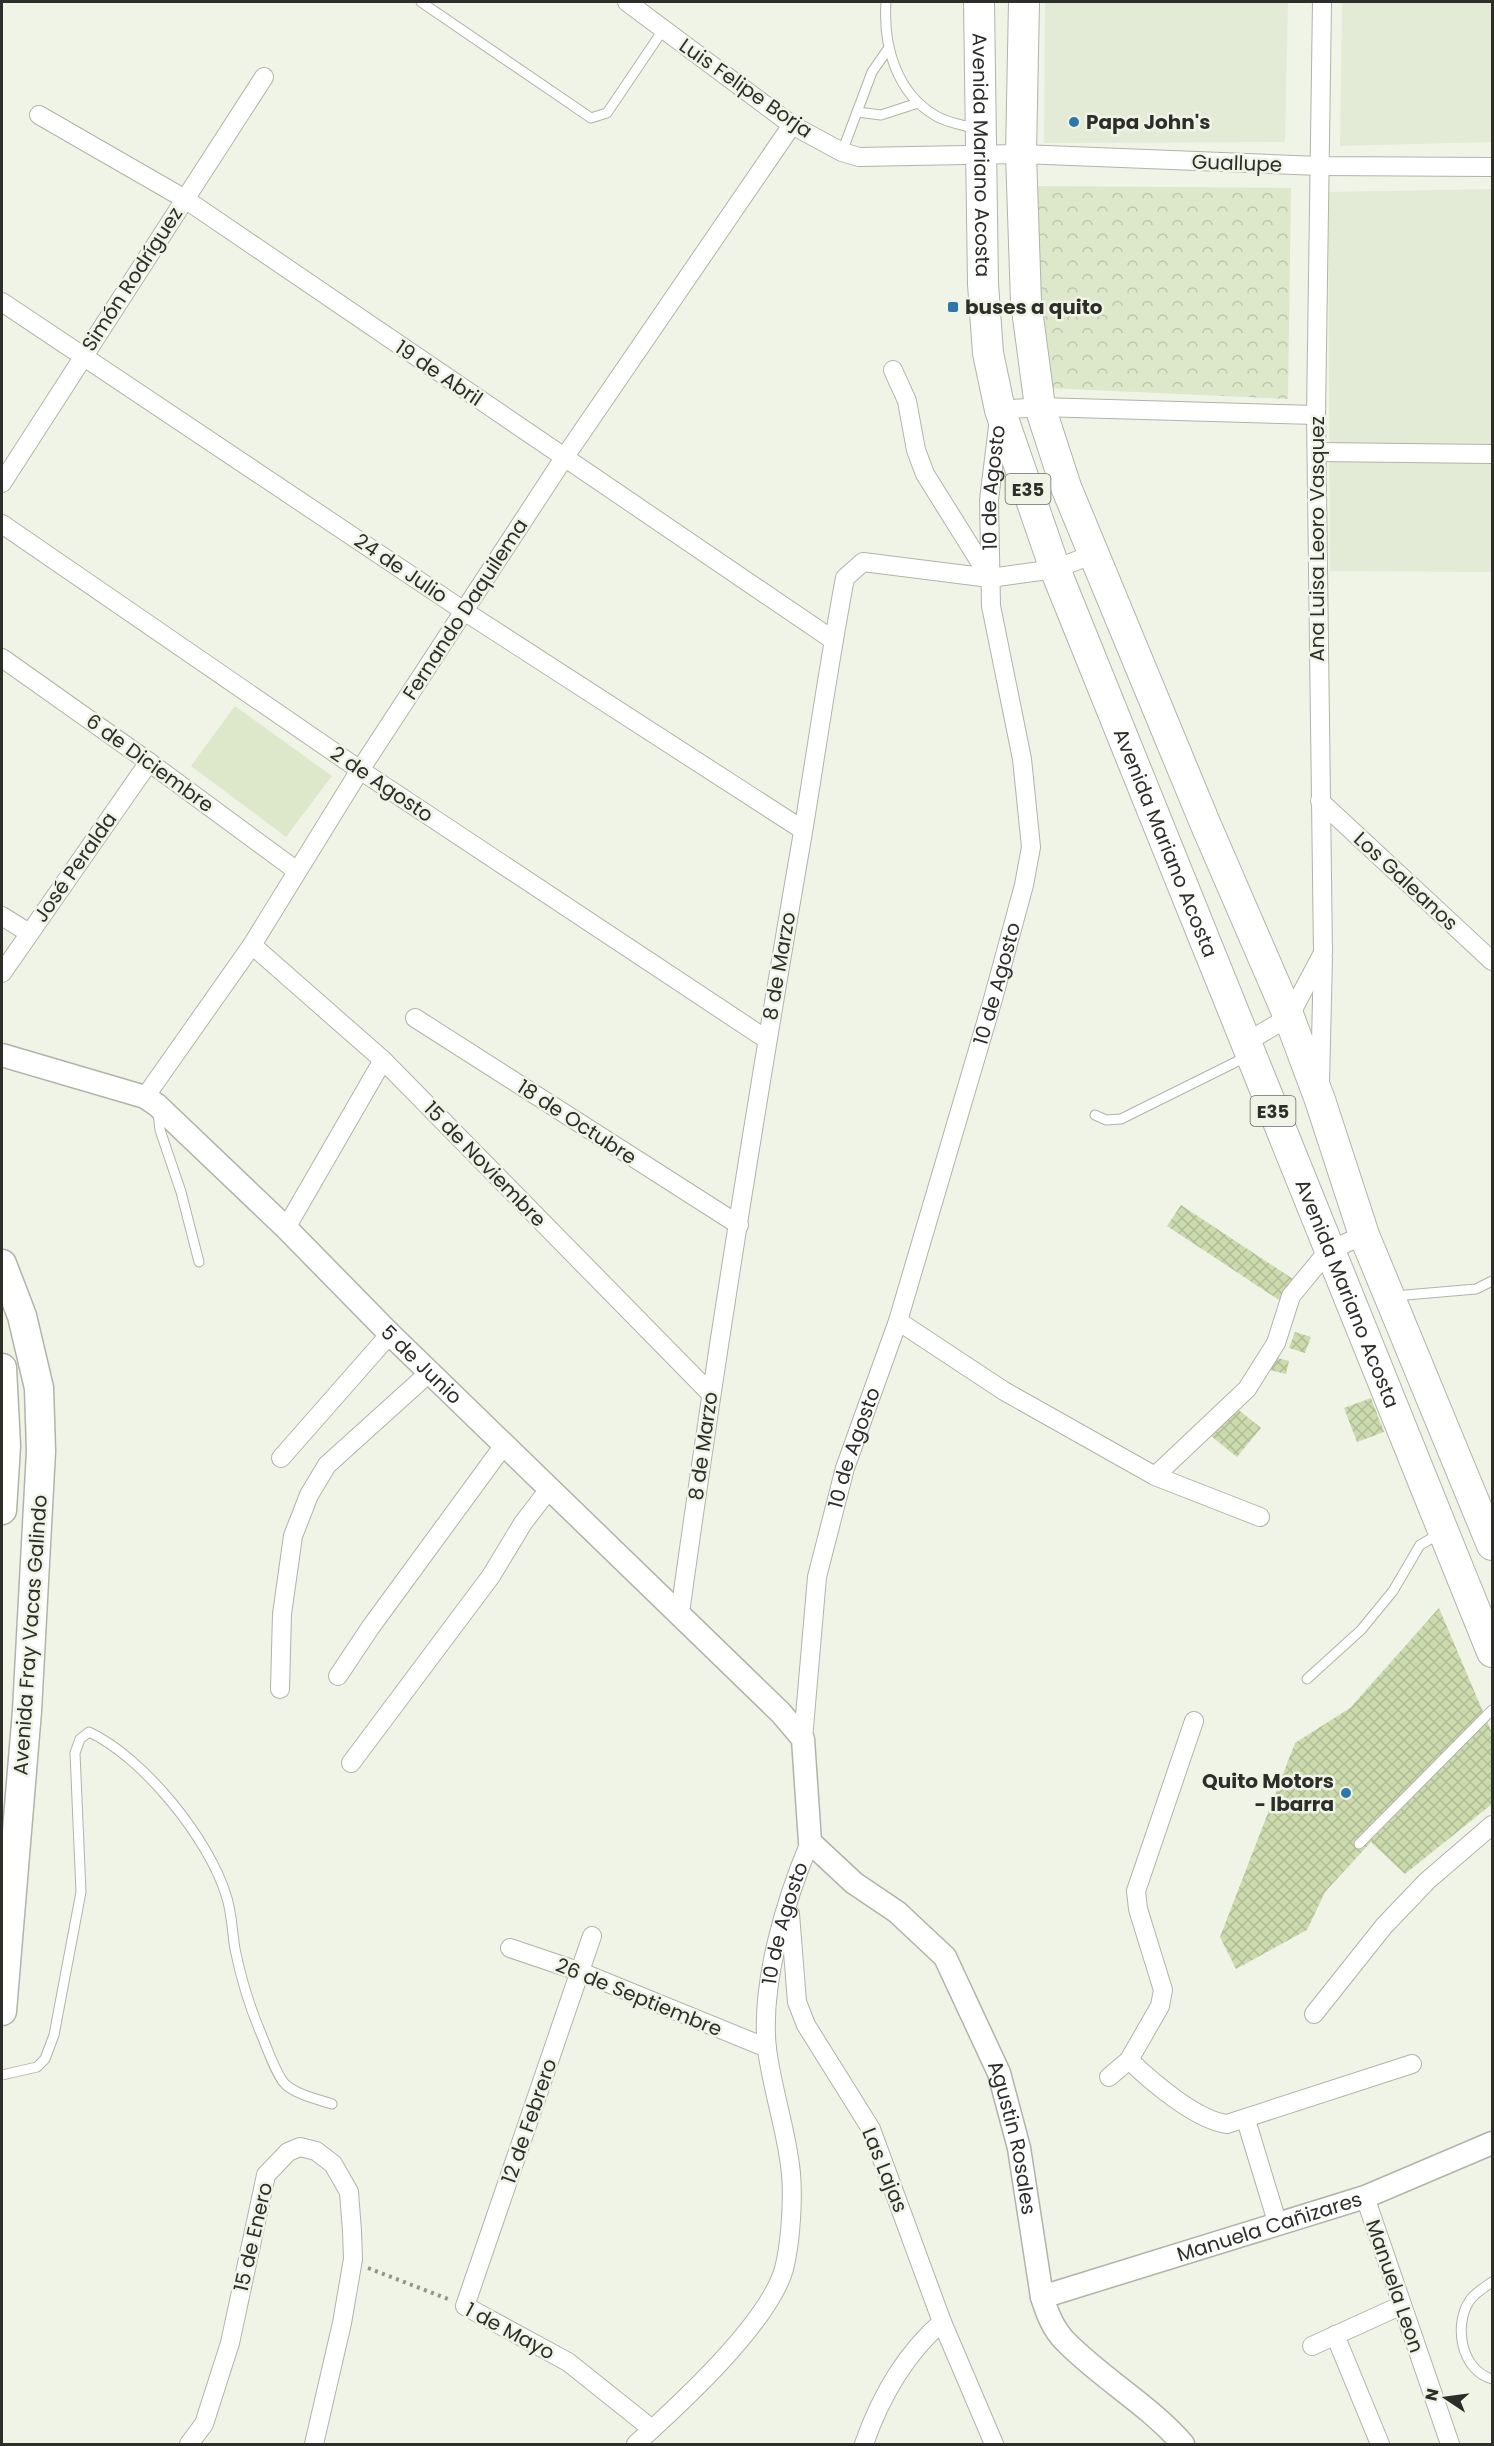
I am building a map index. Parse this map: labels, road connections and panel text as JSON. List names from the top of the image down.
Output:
{
  "streets": {
    "highway": ["Avenida Mariano Acosta", "E35"],
    "main road": ["Avenida Fray Vacas Galindo"],
    "street": [
      "Luis Felipe Borja",
      "Guallupe",
      "Simón Rodríguez",
      "19 de Abril",
      "10 de Agosto",
      "Ana Luisa Leoro Vasquez",
      "24 de Julio",
      "Fernando Daquilema",
      "6 de Diciembre",
      "2 de Agosto",
      "José Peralda",
      "Los Galeanos",
      "8 de Marzo",
      "18 de Octubre",
      "15 de Noviembre",
      "5 de Junio",
      "26 de Septiembre",
      "12 de Febrero",
      "Agustin Rosales",
      "Las Lajas",
      "Manuela Cañizares",
      "15 de Enero",
      "Manuela Leon",
      "1 de Mayo"
    ]
  },
  "crossings": [
    ["Luis Felipe Borja", "Avenida Mariano Acosta"],
    ["Luis Felipe Borja", "Guallupe"],
    ["Luis Felipe Borja", "Fernando Daquilema"],
    ["Avenida Mariano Acosta", "Guallupe"],
    ["Avenida Mariano Acosta", "10 de Agosto"],
    ["Avenida Mariano Acosta", "Ana Luisa Leoro Vasquez"],
    ["Avenida Mariano Acosta", "8 de Marzo"],
    ["Guallupe", "Ana Luisa Leoro Vasquez"],
    ["Simón Rodríguez", "19 de Abril"],
    ["Simón Rodríguez", "24 de Julio"],
    ["19 de Abril", "Fernando Daquilema"],
    ["19 de Abril", "8 de Marzo"],
    ["10 de Agosto", "8 de Marzo"],
    ["10 de Agosto", "5 de Junio"],
    ["10 de Agosto", "26 de Septiembre"],
    ["10 de Agosto", "Agustin Rosales"],
    ["10 de Agosto", "Las Lajas"],
    ["10 de Agosto", "1 de Mayo"],
    ["Ana Luisa Leoro Vasquez", "Los Galeanos"],
    ["24 de Julio", "Fernando Daquilema"],
    ["24 de Julio", "8 de Marzo"],
    ["Fernando Daquilema", "6 de Diciembre"],
    ["Fernando Daquilema", "2 de Agosto"],
    ["Fernando Daquilema", "15 de Noviembre"],
    ["Fernando Daquilema", "5 de Junio"],
    ["6 de Diciembre", "José Peralda"],
    ["2 de Agosto", "8 de Marzo"],
    ["8 de Marzo", "18 de Octubre"],
    ["8 de Marzo", "15 de Noviembre"],
    ["8 de Marzo", "5 de Junio"],
    ["26 de Septiembre", "12 de Febrero"],
    ["12 de Febrero", "1 de Mayo"],
    ["Agustin Rosales", "Manuela Cañizares"],
    ["Manuela Cañizares", "Manuela Leon"],
    ["15 de Enero", "1 de Mayo"]
  ],
  "places": {
    "other": ["Papa John's", "Quito Motors - Ibarra"],
    "transit": ["buses a quito"]
  },
  "north": "left"
}
